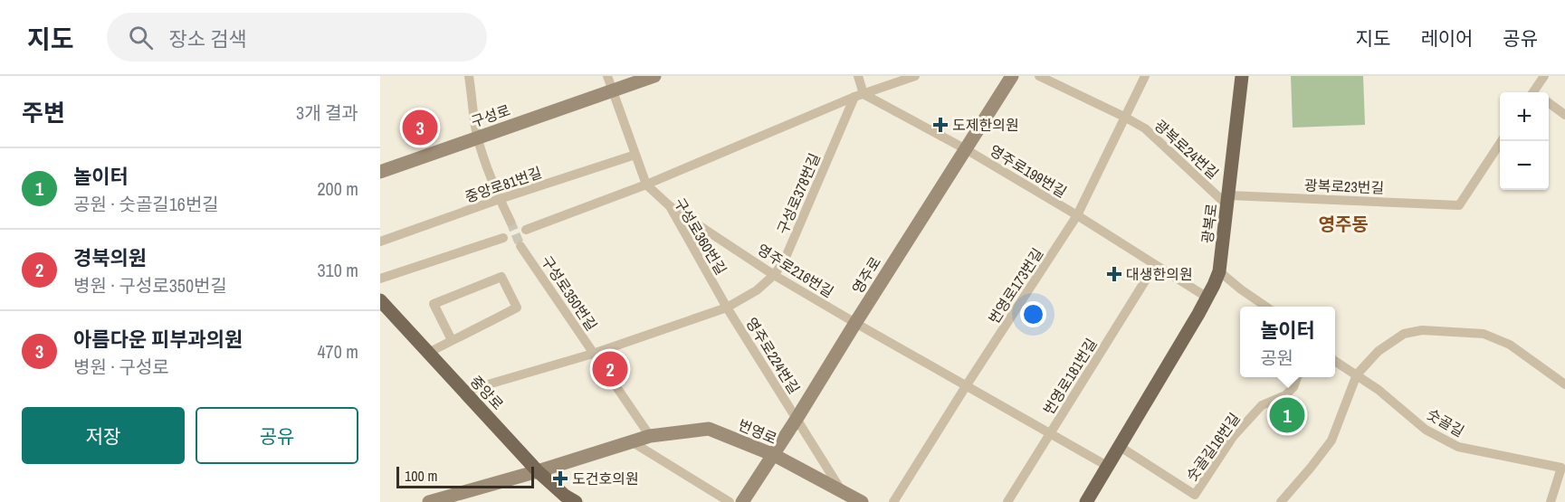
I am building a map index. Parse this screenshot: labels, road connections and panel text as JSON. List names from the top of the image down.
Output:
{
  "streets": {
    "main road": ["광복로", "중앙로"],
    "street": [
      "구성로",
      "광복로24번길",
      "영주로199번길",
      "중앙로81번길",
      "광복로23번길",
      "구성로378번길",
      "구성로360번길",
      "영주로216번길",
      "영주로",
      "번영로173번길",
      "구성로350번길",
      "영주로224번길",
      "번영로181번길",
      "숫골길",
      "번영로",
      "숫골길16번길"
    ]
  },
  "crossings": [
    ["구성로", "구성로360번길"],
    ["광복로24번길", "광복로23번길"],
    ["광복로24번길", "광복로"],
    ["광복로24번길", "번영로173번길"],
    ["영주로199번길", "광복로"],
    ["영주로199번길", "영주로"],
    ["영주로199번길", "번영로173번길"],
    ["영주로199번길", "번영로181번길"],
    ["중앙로81번길", "구성로360번길"],
    ["광복로23번길", "광복로"],
    ["구성로378번길", "구성로360번길"],
    ["구성로378번길", "영주로216번길"],
    ["구성로378번길", "구성로350번길"],
    ["구성로378번길", "영주로224번길"],
    ["구성로378번길", "중앙로"],
    ["광복로", "영주로216번길"],
    ["광복로", "숫골길16번길"],
    ["구성로360번길", "영주로216번길"],
    ["구성로360번길", "영주로224번길"],
    ["영주로216번길", "영주로"],
    ["영주로216번길", "번영로173번길"],
    ["영주로216번길", "번영로181번길"],
    ["영주로", "영주로224번길"],
    ["영주로", "번영로"],
    ["구성로350번길", "번영로"],
    ["중앙로", "번영로"]
  ],
  "districts": ["영주동"],
  "places": {
    "health": ["도제한의원", "대생한의원", "도건호의원"]
  },
  "scale_bar": "100 m",
  "page": {
    "header": "지도",
    "search": "장소 검색",
    "nav": ["지도", "레이어", "공유"],
    "heading": ["주변", "3개 결과"],
    "map_buttons": ["+", "−"],
    "pins": ["3", "2", "1"],
    "list": [
      {
        "mark": "1",
        "name": "놀이터",
        "note": "공원 · 숫골길16번길",
        "value": "200 m"
      },
      {
        "mark": "2",
        "name": "경북의원",
        "note": "병원 · 구성로350번길",
        "value": "310 m"
      },
      {
        "mark": "3",
        "name": "아름다운 피부과의원",
        "note": "병원 · 구성로",
        "value": "470 m"
      }
    ],
    "popup": ["놀이터", "공원"],
    "buttons": ["저장", "공유"],
    "scale": "100 m"
  }
}
